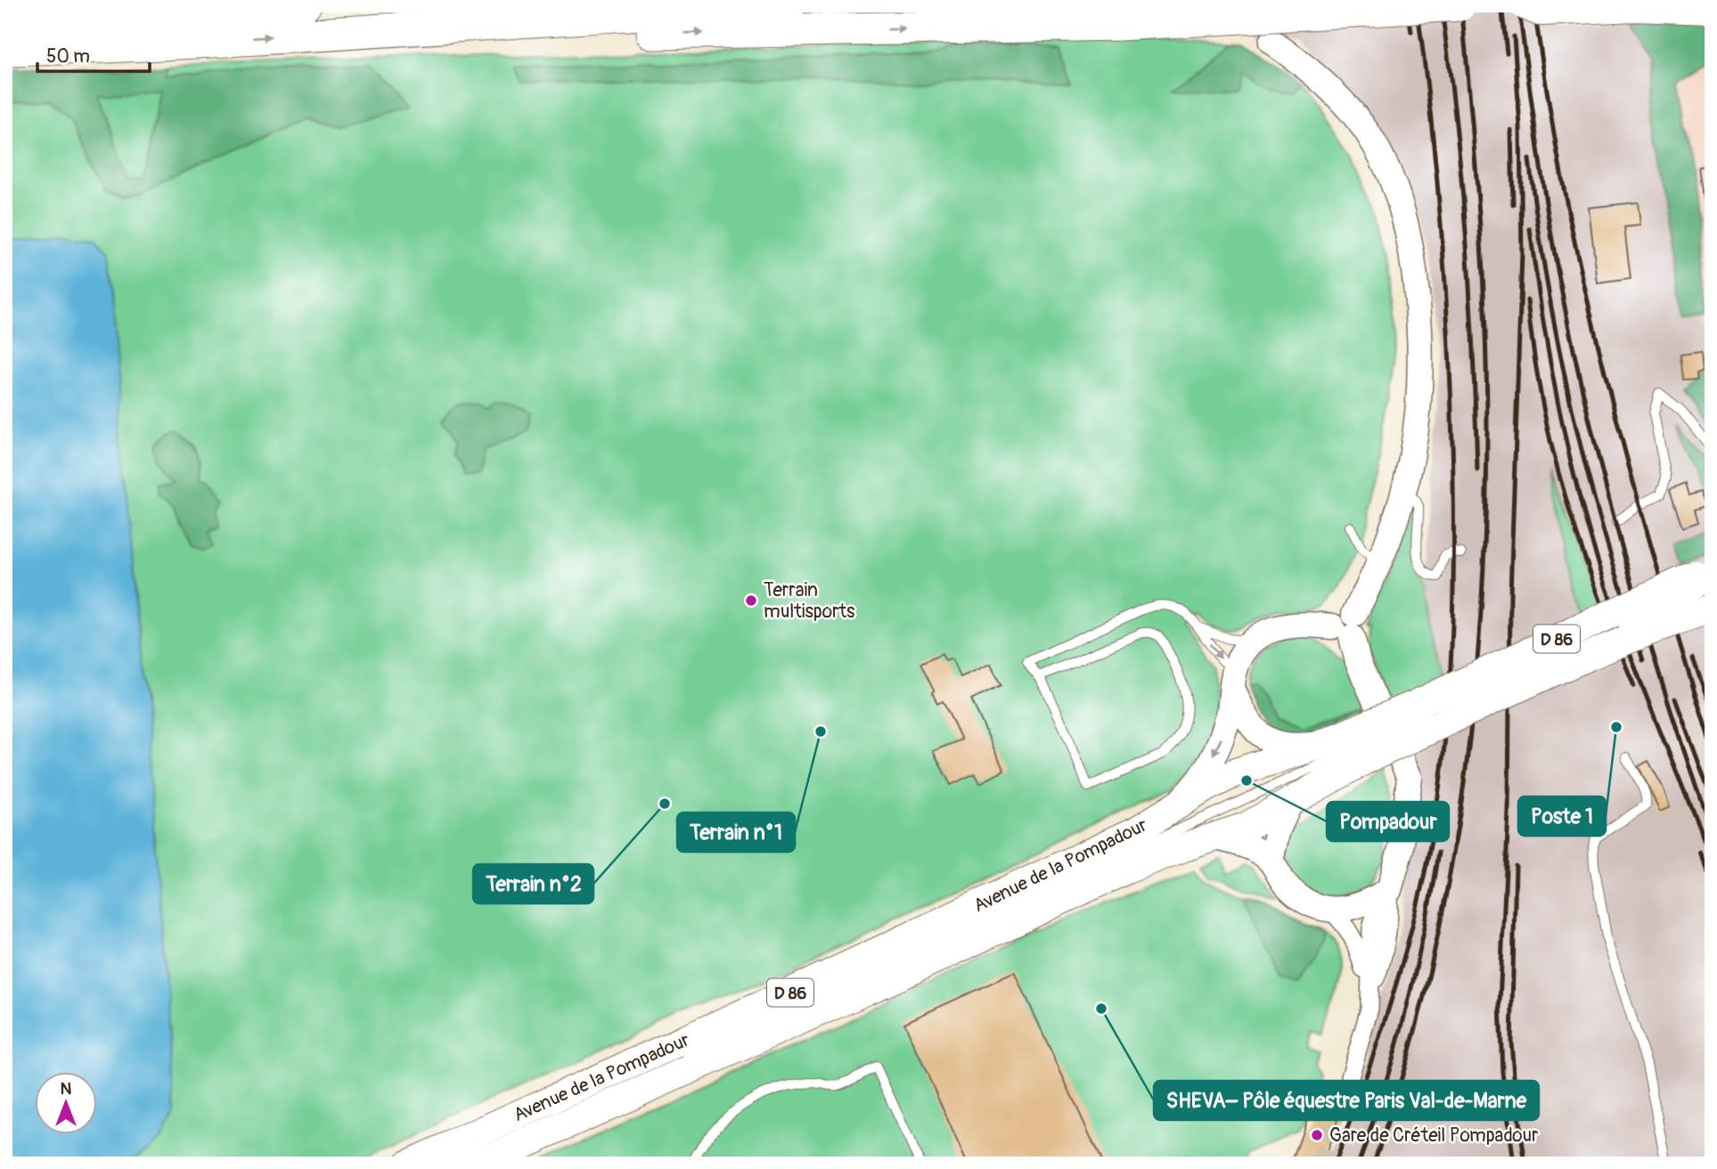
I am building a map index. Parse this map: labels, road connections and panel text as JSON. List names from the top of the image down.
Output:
{
  "streets": {
    "main road": ["D 86", "Avenue de la Pompadour"]
  },
  "places": [
    "Terrain multisports",
    "Poste 1",
    "Terrain n°1",
    "Pompadour",
    "Terrain n°2",
    "SHEVA– Pôle équestre Paris Val-de-Marne",
    "Gare de Créteil Pompadour"
  ],
  "scale_bar": "50 m",
  "north": "top"
}
